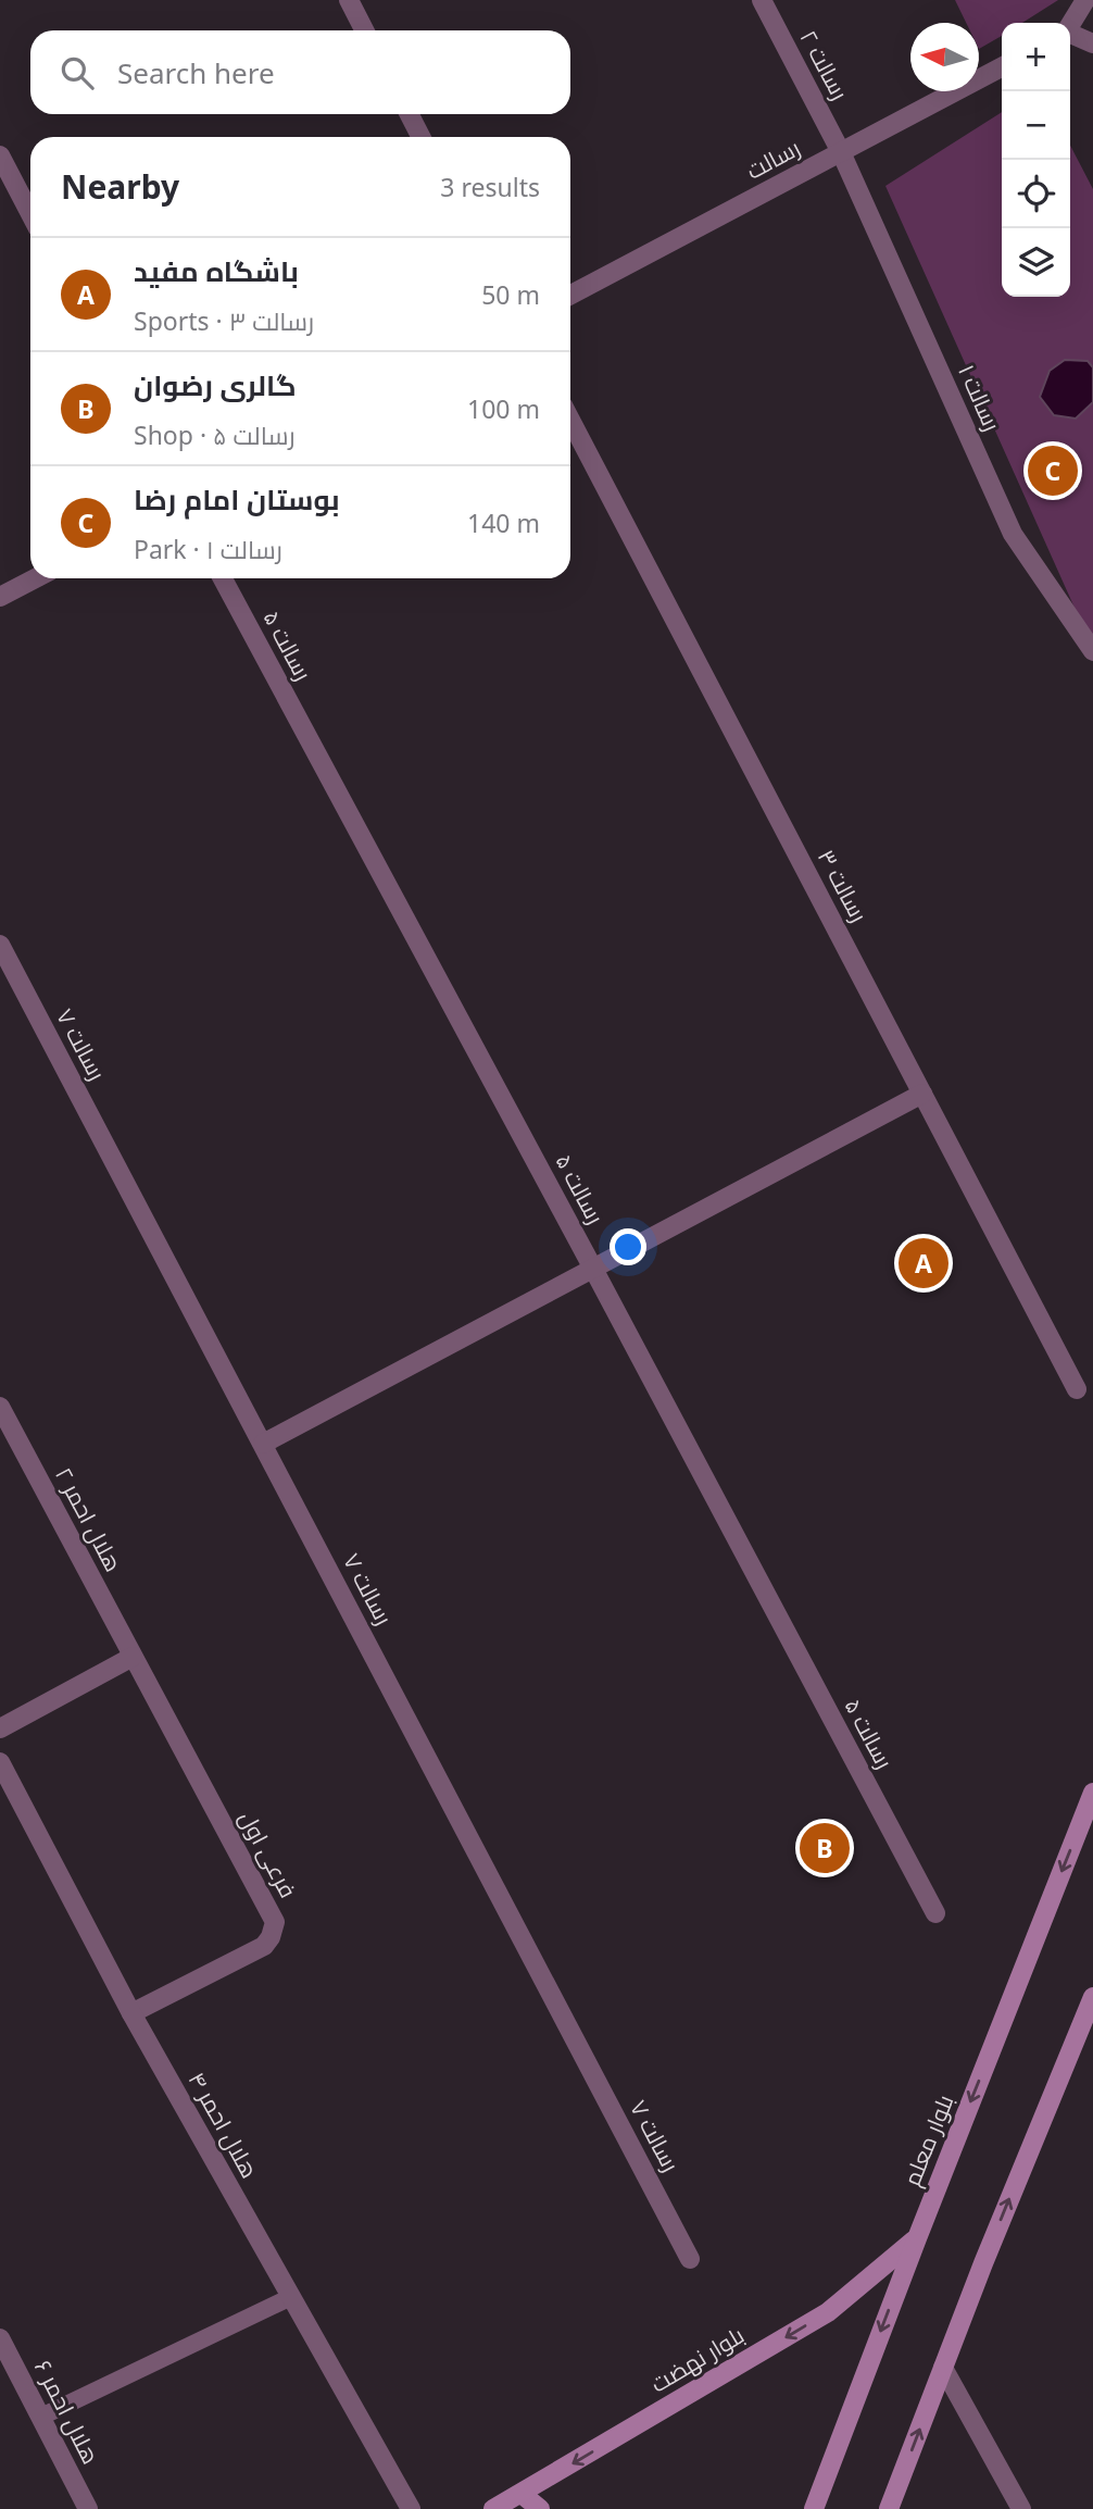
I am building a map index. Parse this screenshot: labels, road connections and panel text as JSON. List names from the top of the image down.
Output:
{
  "streets": {
    "main road": ["بلوار معلم", "بلوار نهضت"],
    "street": [
      "رسالت ۲",
      "رسالت",
      "رسالت ۱",
      "رسالت ۵",
      "رسالت ۳",
      "رسالت ۷",
      "هلال احمر ۲",
      "فرعی اول",
      "هلال احمر ۴",
      "هلال احمر ۶"
    ]
  },
  "crossings": [
    ["رسالت ۲", "رسالت"],
    ["رسالت ۲", "رسالت ۱"],
    ["رسالت", "رسالت ۱"],
    ["هلال احمر ۲", "فرعی اول"],
    ["فرعی اول", "هلال احمر ۴"],
    ["بلوار معلم", "بلوار نهضت"]
  ],
  "one_way": ["بلوار نهضت"],
  "north": "left",
  "page": {
    "map_buttons": ["+", "−"],
    "search": "Search here",
    "heading": ["Nearby", "3 results"],
    "list": [
      {
        "mark": "A",
        "name": "باشگاه مفید",
        "note": "Sports · رسالت ۳",
        "value": "50 m"
      },
      {
        "mark": "B",
        "name": "گالری رضوان",
        "note": "Shop · رسالت ۵",
        "value": "100 m"
      },
      {
        "mark": "C",
        "name": "بوستان امام رضا",
        "note": "Park · رسالت ۱",
        "value": "140 m"
      }
    ],
    "pins": ["C", "A", "B"]
  }
}
